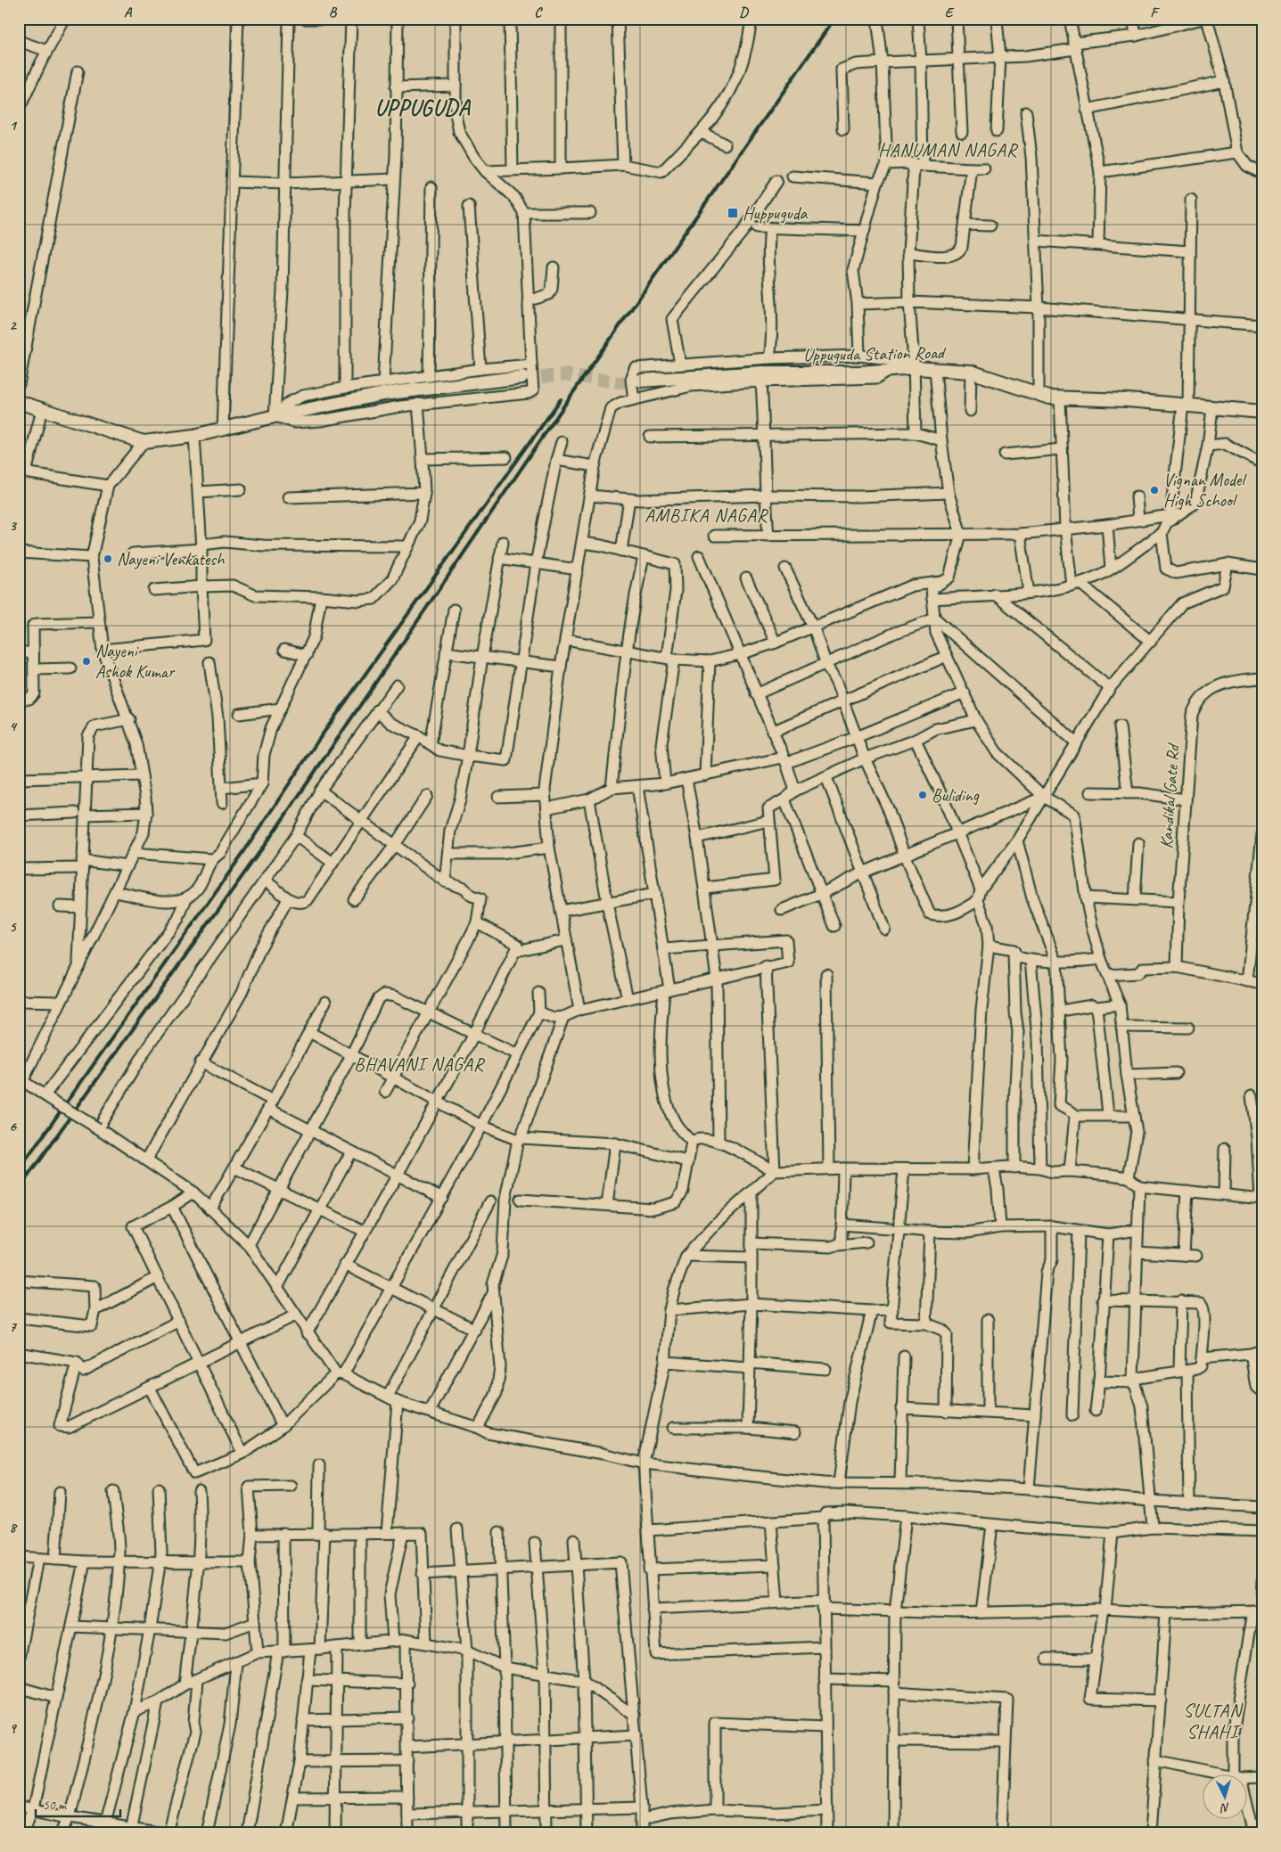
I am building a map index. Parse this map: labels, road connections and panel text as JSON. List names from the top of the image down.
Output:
{
  "streets": {
    "street": ["Uppuguda Station Road", "Kandikal Gate Rd"]
  },
  "districts": [
    "UPPUGUDA",
    "HANUMAN NAGAR",
    "AMBIKA NAGAR",
    "BHAVANI NAGAR",
    "SULTAN SHAHI"
  ],
  "places": {
    "transit": ["Huppuguda"],
    "other": [
      "Vignan Model High School",
      "Nayeni Venkatesh",
      "Nayeni Ashok Kumar",
      "Buliding"
    ]
  },
  "scale_bar": "50 m",
  "north": "bottom",
  "grid": {
    "columns": [
      "A",
      "B",
      "C",
      "D",
      "E",
      "F"
    ],
    "rows": [
      "1",
      "2",
      "3",
      "4",
      "5",
      "6",
      "7",
      "8",
      "9"
    ]
  }
}
